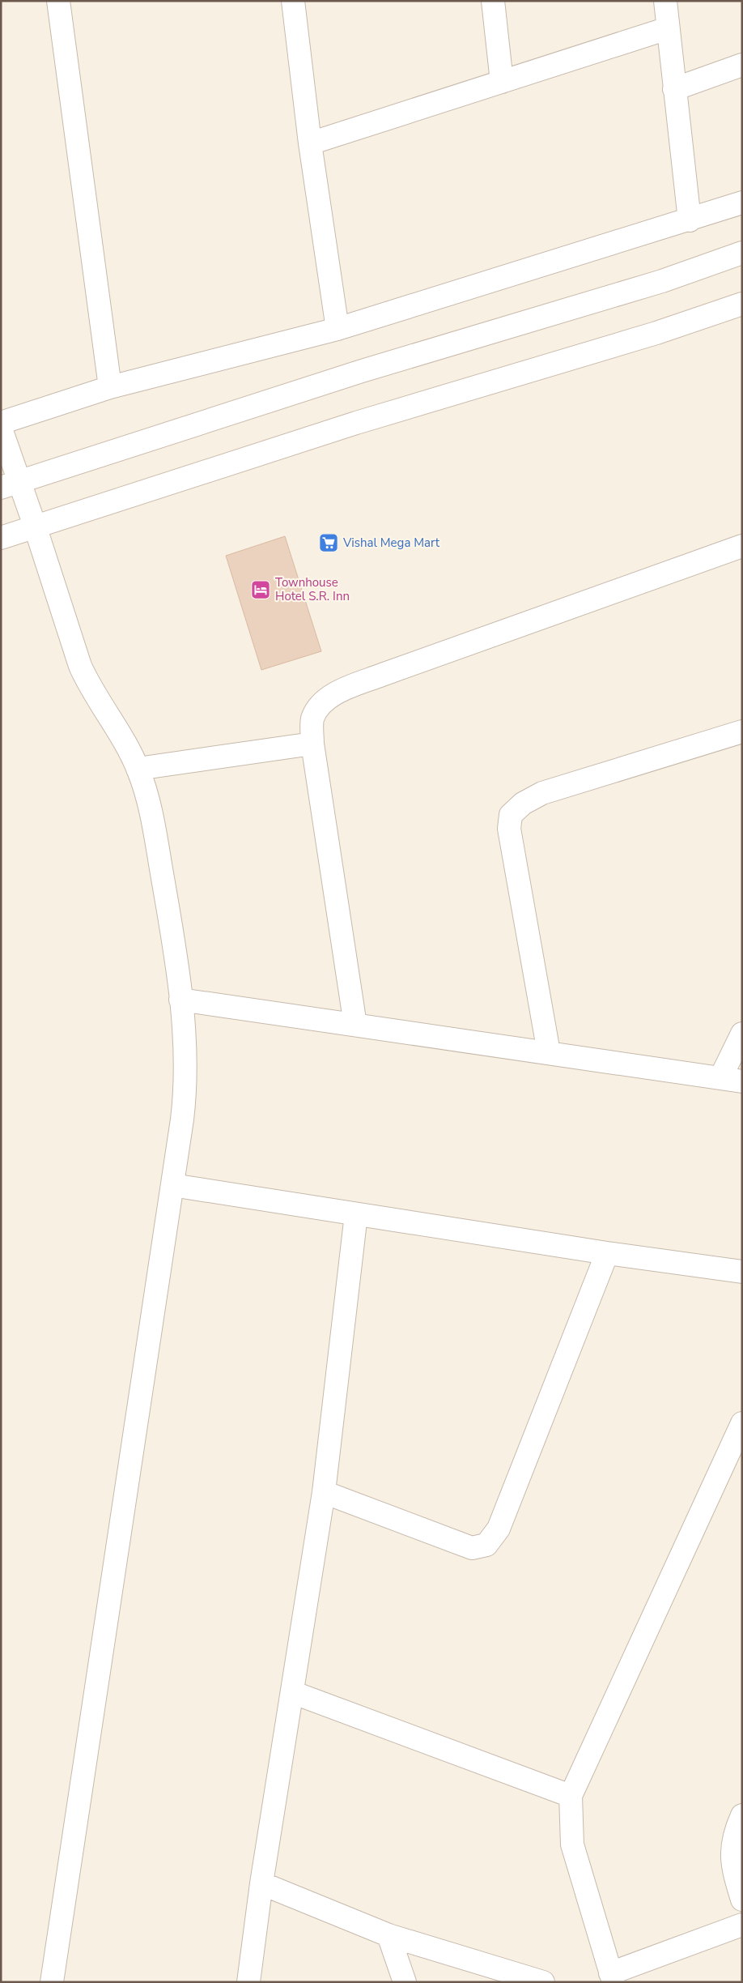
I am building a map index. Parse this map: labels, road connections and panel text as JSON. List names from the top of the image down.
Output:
{
  "places": {
    "supermarket": ["Vishal Mega Mart"],
    "hotel": ["Townhouse Hotel S.R. Inn"]
  }
}
